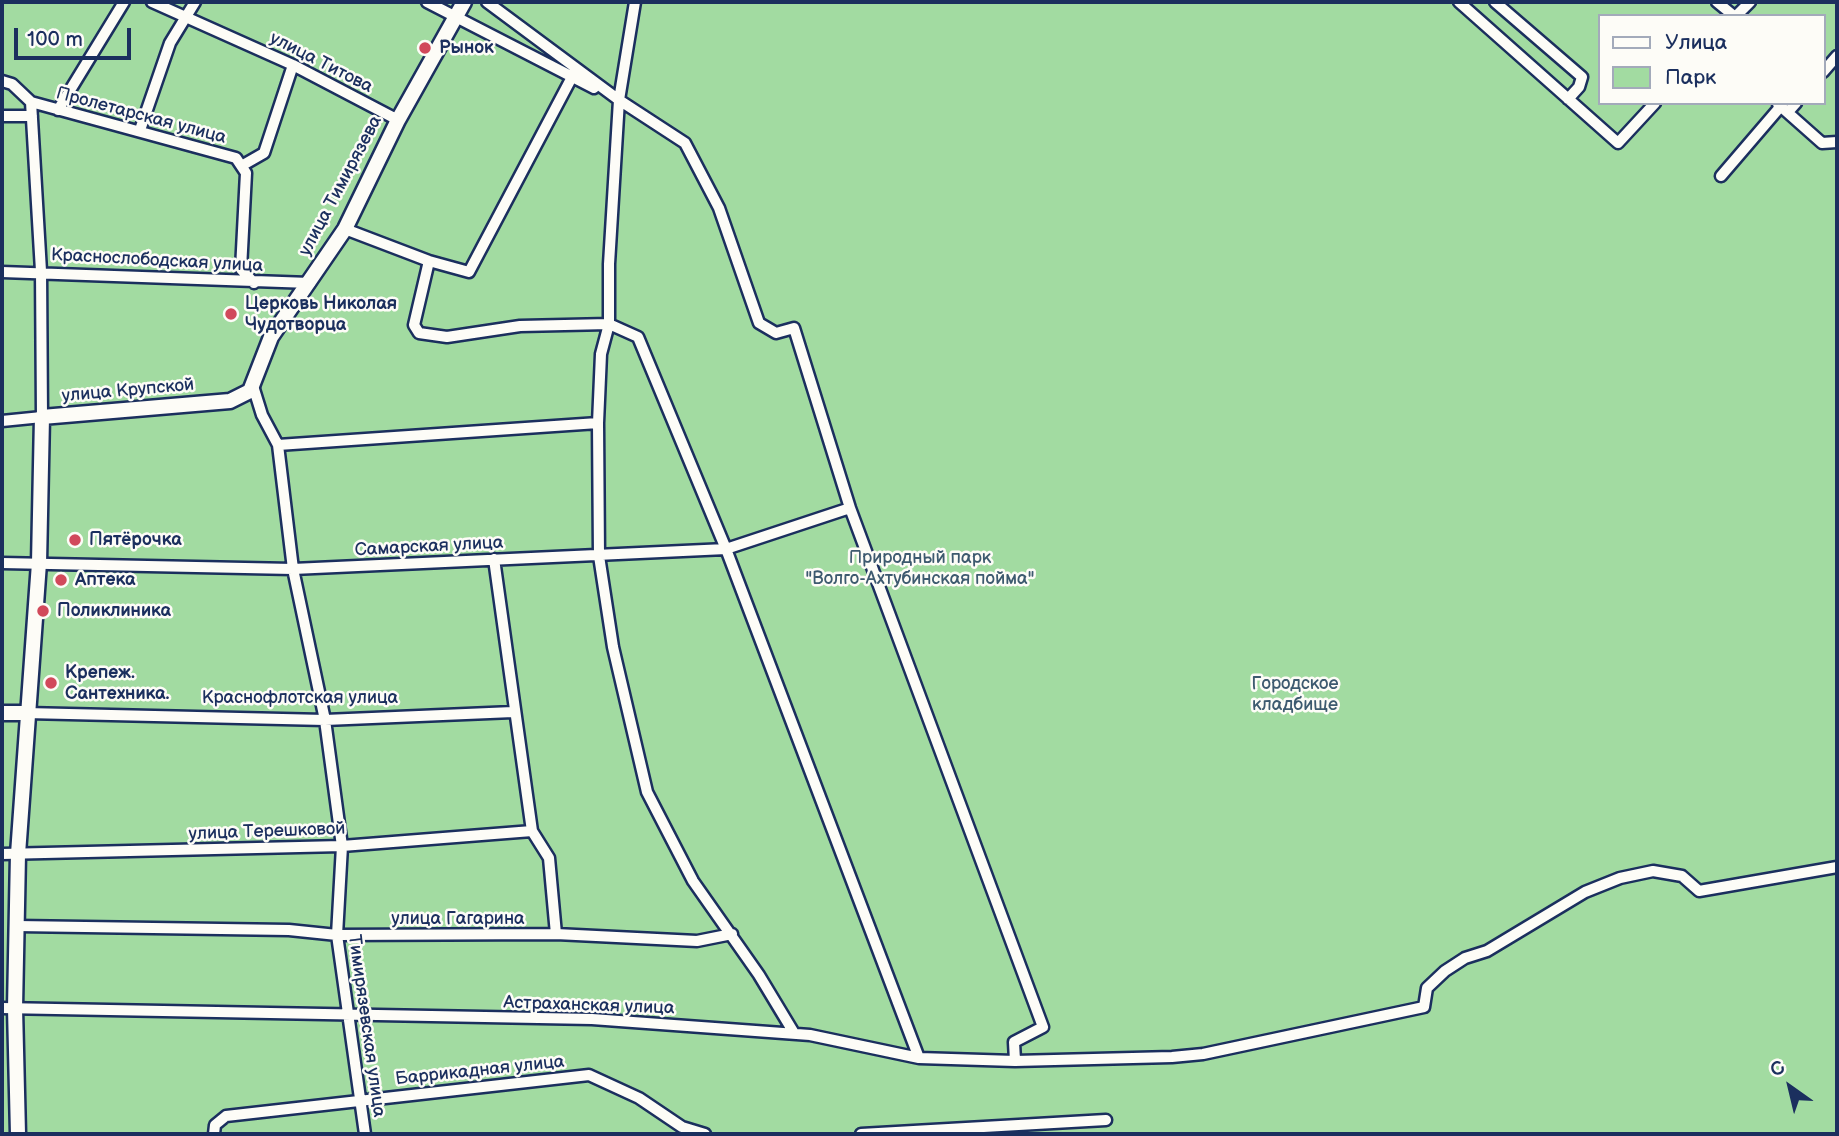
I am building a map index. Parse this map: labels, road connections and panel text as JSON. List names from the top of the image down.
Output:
{
  "streets": {
    "street": [
      "улица Титова",
      "Пролетарская улица",
      "улица Тимирязева",
      "Краснослободская улица",
      "улица Крупской",
      "Самарская улица",
      "Краснофлотская улица",
      "улица Терешковой",
      "улица Гагарина",
      "Астраханская улица",
      "Тимирязевская улица",
      "Баррикадная улица"
    ]
  },
  "crossings": [
    ["улица Титова", "улица Тимирязева"],
    ["Пролетарская улица", "Краснослободская улица"],
    ["улица Тимирязева", "Краснослободская улица"],
    ["улица Тимирязева", "улица Крупской"],
    ["улица Тимирязева", "Тимирязевская улица"],
    ["улица Крупской", "Тимирязевская улица"],
    ["Самарская улица", "Тимирязевская улица"],
    ["Краснофлотская улица", "Тимирязевская улица"],
    ["улица Терешковой", "Тимирязевская улица"],
    ["улица Гагарина", "Тимирязевская улица"],
    ["Астраханская улица", "Тимирязевская улица"],
    ["Тимирязевская улица", "Баррикадная улица"]
  ],
  "parks": ["Природный парк \"Волго-Ахтубинская пойма\"", "Городское кладбище"],
  "places": [
    "Рынок",
    "Церковь Николая Чудотворца",
    "Пятёрочка",
    "Аптека",
    "Поликлиника",
    "Крепеж. Сантехника."
  ],
  "legend": ["Улица", "Парк"],
  "scale_bar": "100 m",
  "north": "top left"
}
